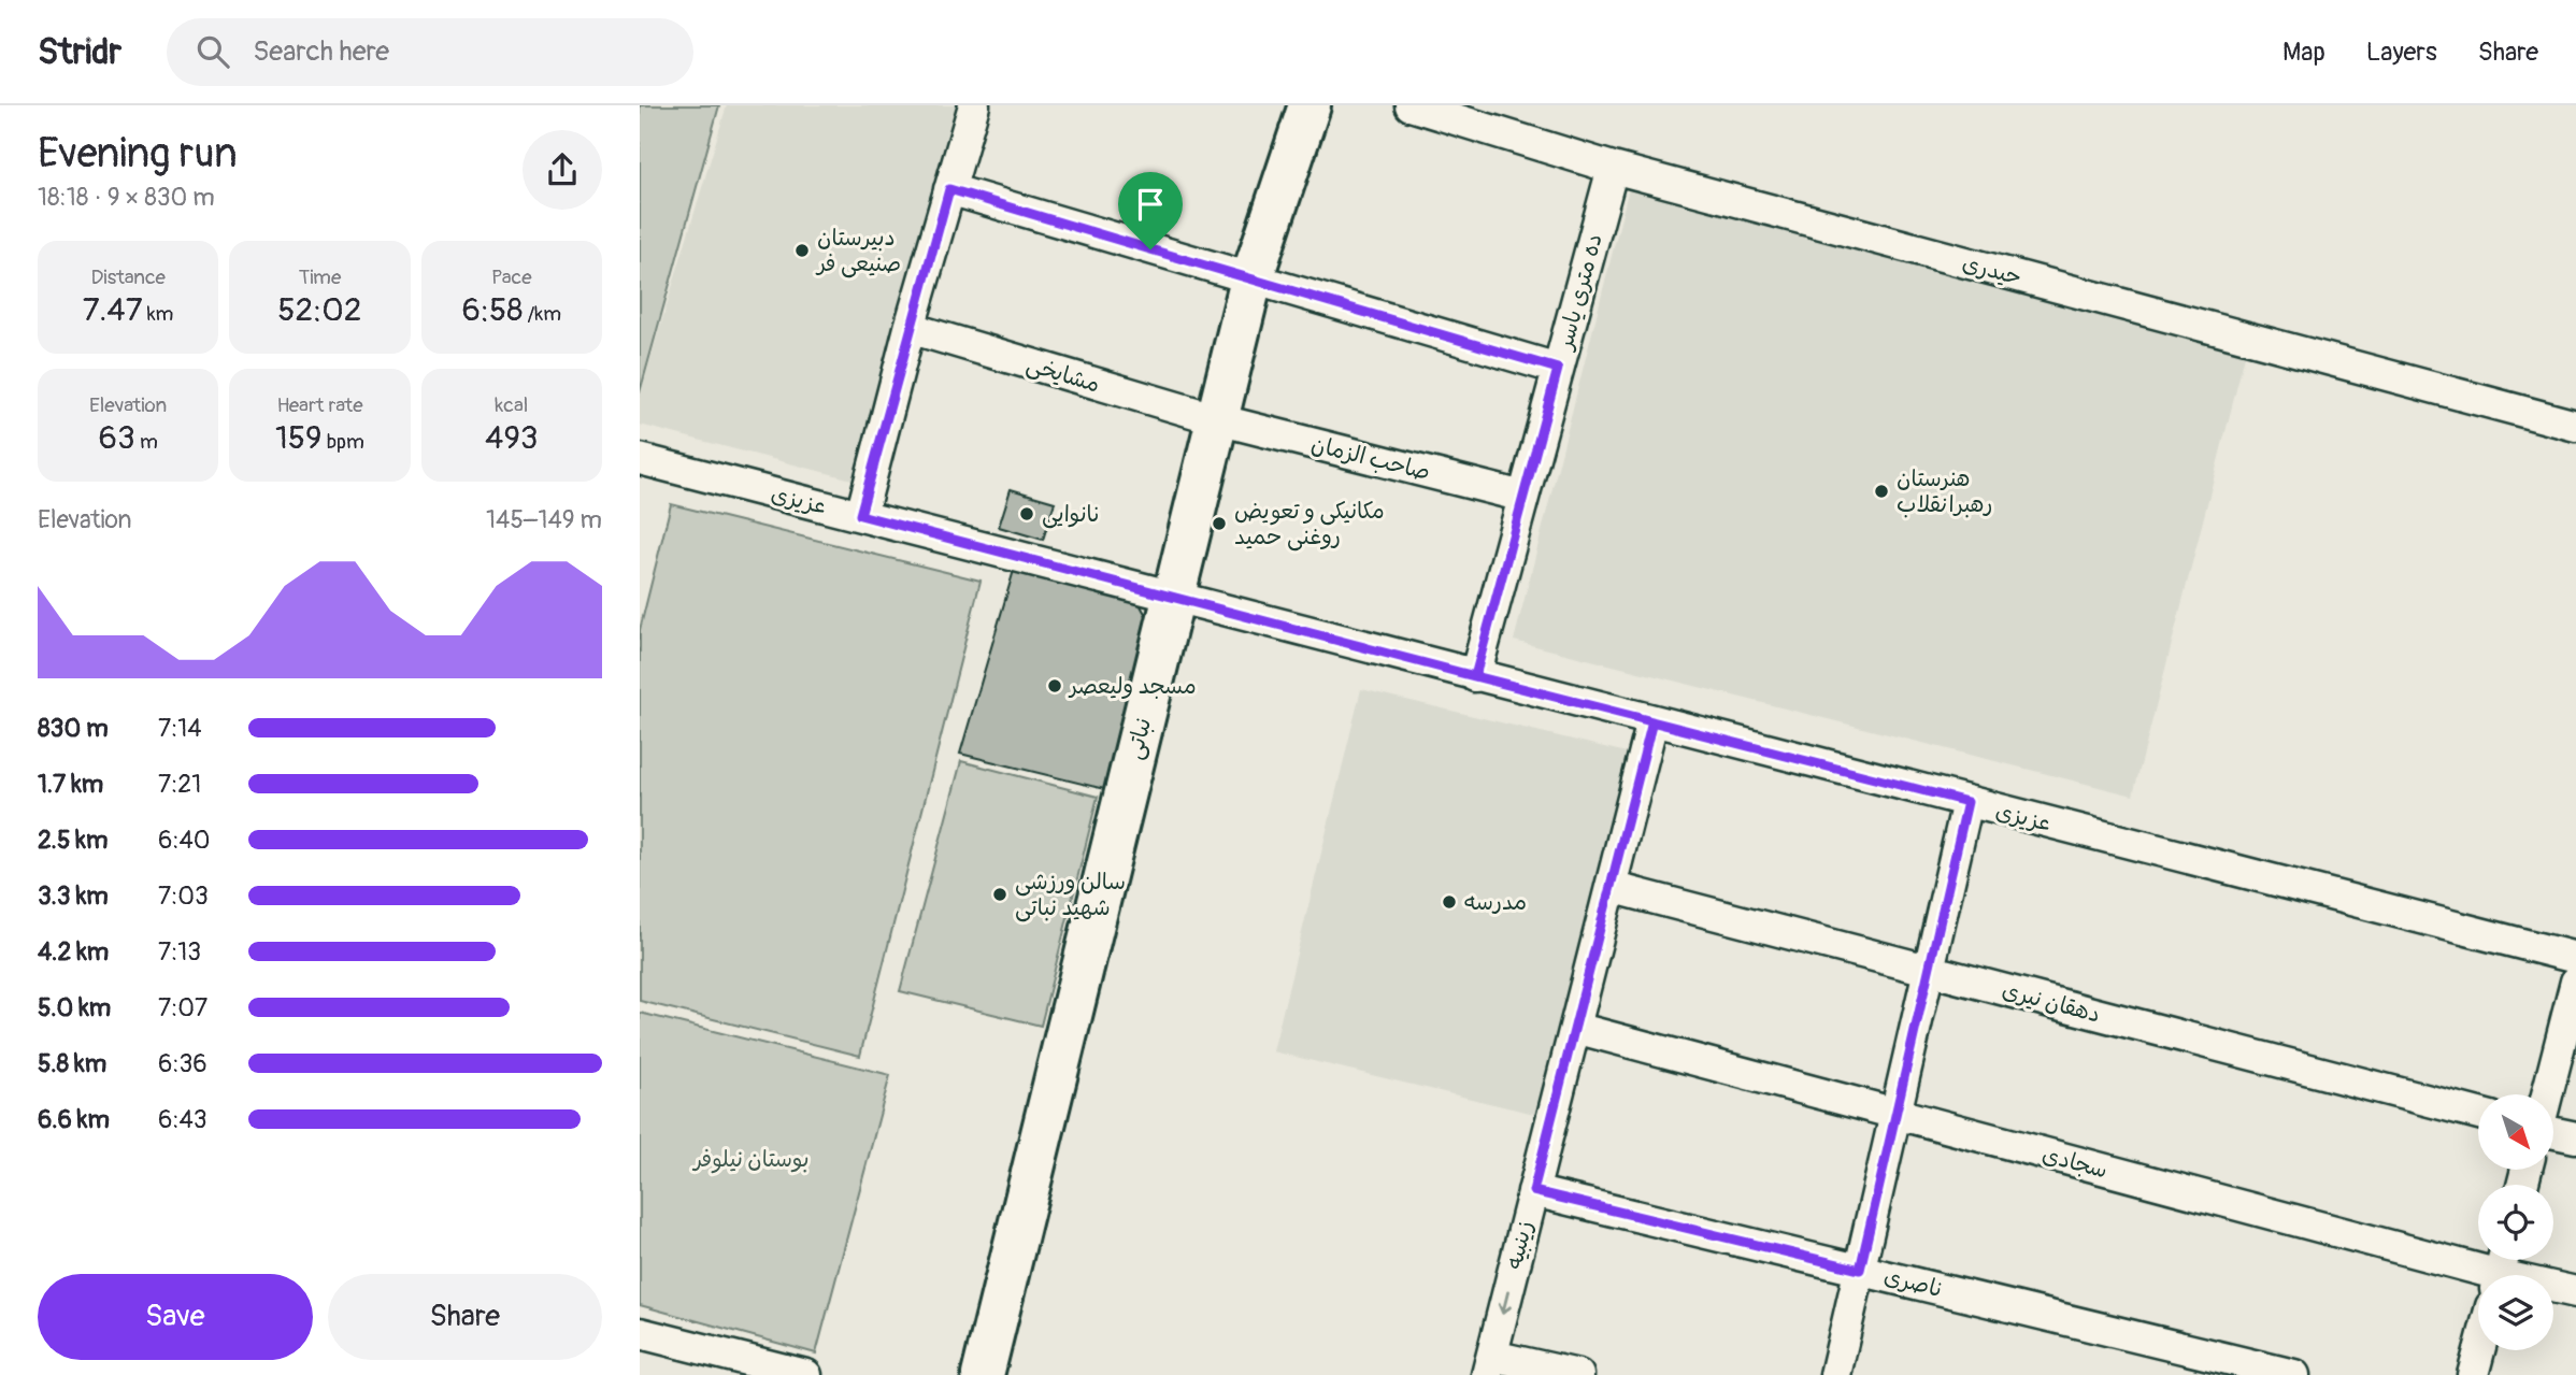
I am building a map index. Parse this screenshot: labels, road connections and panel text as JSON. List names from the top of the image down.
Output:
{
  "streets": {
    "main road": ["نباتی"],
    "street": [
      "حیدری",
      "ده متری یاسر",
      "مشایخی",
      "صاحب الزمان",
      "عزیزی",
      "دهقان نیری",
      "سجادی",
      "زینبیه",
      "ناصری"
    ]
  },
  "crossings": [
    ["حیدری", "ده متری یاسر"],
    ["ده متری یاسر", "صاحب الزمان"],
    ["ده متری یاسر", "عزیزی"],
    ["مشایخی", "صاحب الزمان"],
    ["مشایخی", "نباتی"],
    ["صاحب الزمان", "نباتی"],
    ["عزیزی", "نباتی"],
    ["عزیزی", "زینبیه"],
    ["دهقان نیری", "زینبیه"],
    ["سجادی", "زینبیه"],
    ["زینبیه", "ناصری"]
  ],
  "parks": ["بوستان نیلوفر"],
  "places": [
    "دبیرستان صنیعی فر",
    "هنرستان رهبرانقلاب",
    "نانوایی",
    "مکانیکی و تعویض روغنی حمید",
    "مسجد ولیعصر",
    "سالن ورزشی شهید نباتی",
    "مدرسه"
  ],
  "north": "bottom right",
  "page": {
    "header": "Stridr",
    "search": "Search here",
    "nav": ["Map", "Layers", "Share"],
    "heading": ["Evening run", "18:18 · 9 × 830 m"],
    "stats": [
      ["Distance", "7.47 km"],
      ["Time", "52:02"],
      ["Pace", "6:58 /km"],
      ["Elevation", "63 m"],
      ["Heart rate", "159 bpm"],
      ["kcal", "493"]
    ],
    "chart": ["Elevation", "145–149 m"],
    "list": [
      {
        "name": "830 m",
        "note": "7:14"
      },
      {
        "name": "1.7 km",
        "note": "7:21"
      },
      {
        "name": "2.5 km",
        "note": "6:40"
      },
      {
        "name": "3.3 km",
        "note": "7:03"
      },
      {
        "name": "4.2 km",
        "note": "7:13"
      },
      {
        "name": "5.0 km",
        "note": "7:07"
      },
      {
        "name": "5.8 km",
        "note": "6:36"
      },
      {
        "name": "6.6 km",
        "note": "6:43"
      }
    ],
    "buttons": ["Save", "Share"]
  }
}
